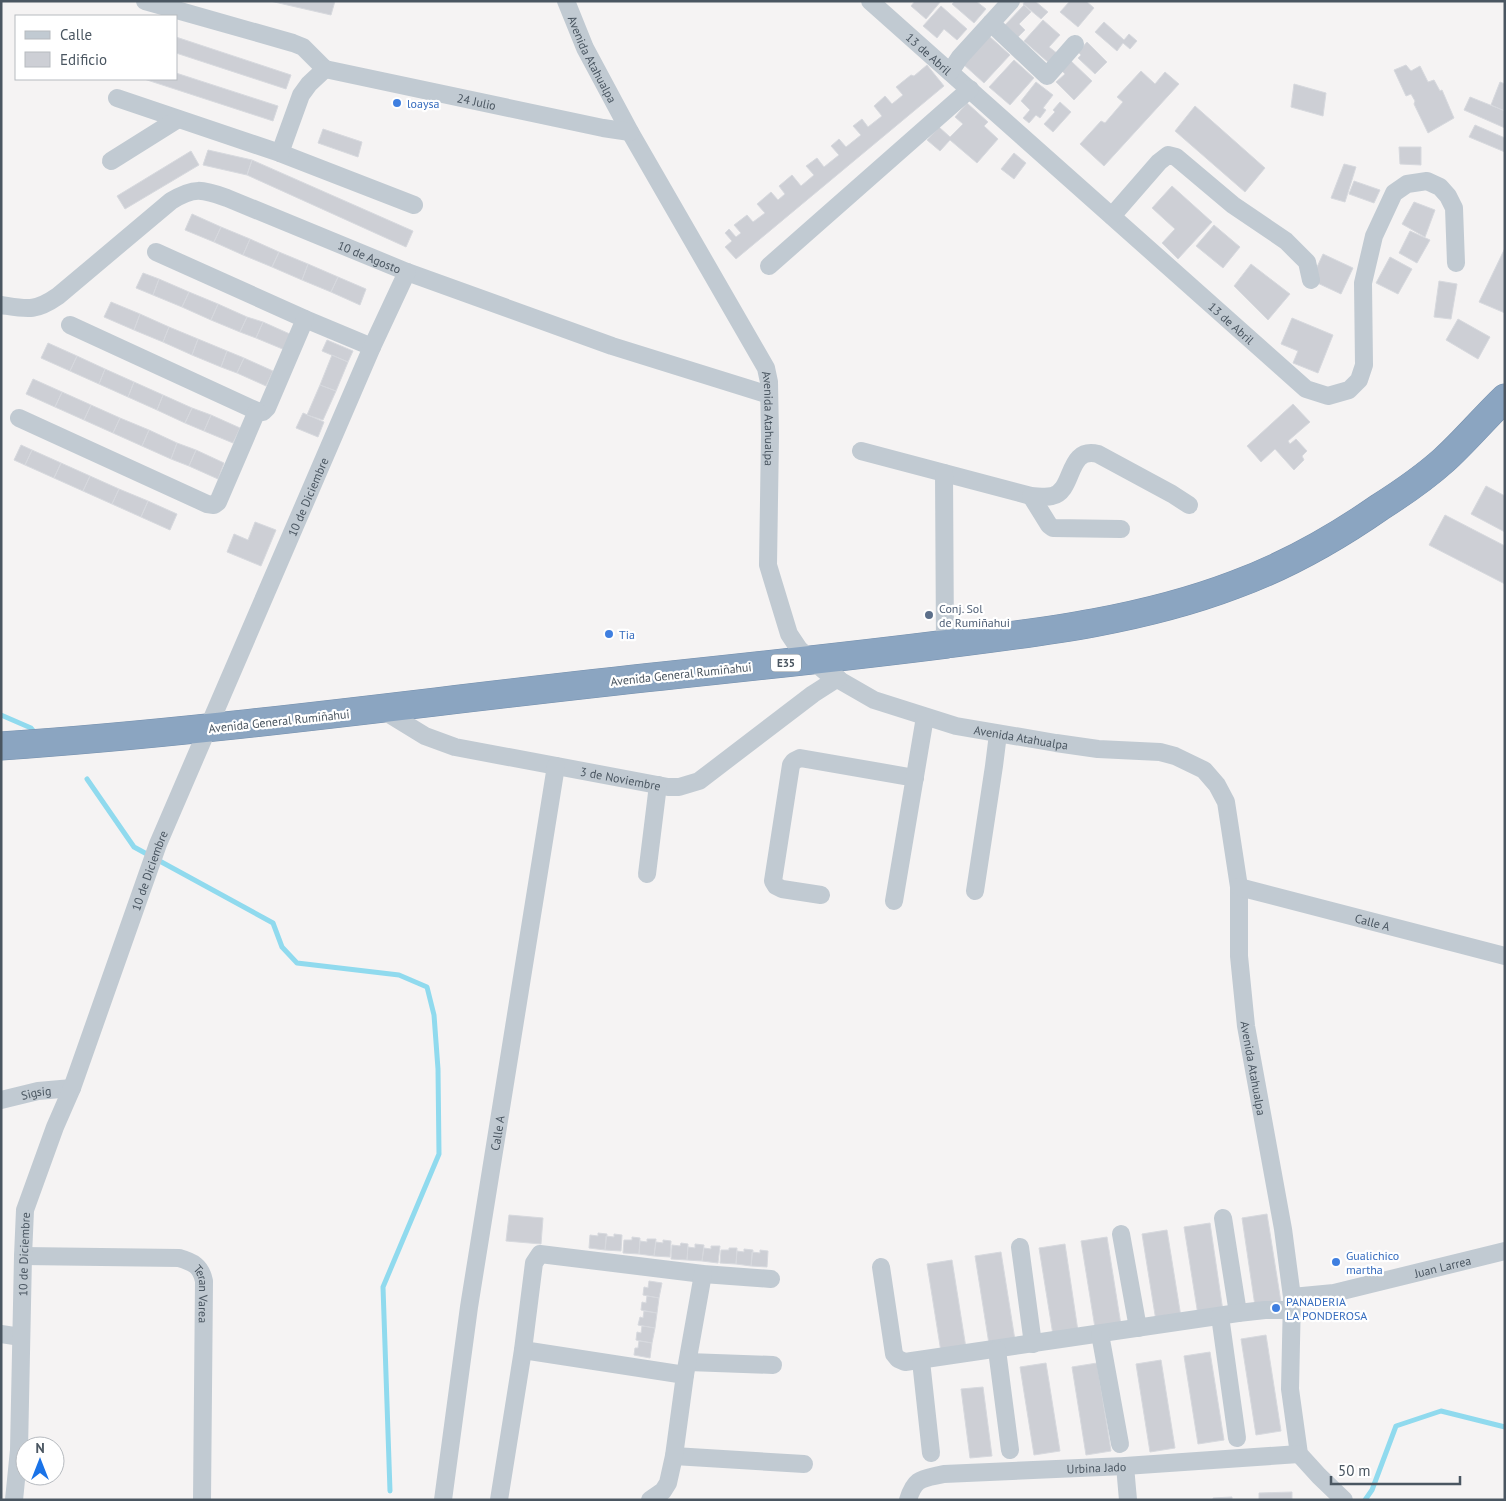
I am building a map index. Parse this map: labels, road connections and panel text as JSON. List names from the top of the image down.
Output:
{
  "streets": {
    "highway": ["E35", "Avenida General Rumiñahui"],
    "street": [
      "13 de Abril",
      "Avenida Atahualpa",
      "24 Julio",
      "10 de Agosto",
      "10 de Diciembre",
      "3 de Noviembre",
      "Calle A",
      "Sigsig",
      "Juan Larrea",
      "Teran Varea",
      "Urbina Jado"
    ]
  },
  "crossings": [
    ["Avenida Atahualpa", "24 Julio"],
    ["Avenida Atahualpa", "10 de Agosto"],
    ["Avenida Atahualpa", "Avenida General Rumiñahui"],
    ["Avenida Atahualpa", "3 de Noviembre"],
    ["Avenida Atahualpa", "Calle A"],
    ["Avenida Atahualpa", "Juan Larrea"],
    ["Avenida Atahualpa", "Urbina Jado"],
    ["10 de Agosto", "10 de Diciembre"],
    ["10 de Diciembre", "Avenida General Rumiñahui"],
    ["10 de Diciembre", "Sigsig"],
    ["10 de Diciembre", "Teran Varea"],
    ["Avenida General Rumiñahui", "3 de Noviembre"],
    ["3 de Noviembre", "Calle A"]
  ],
  "places": [
    "loaysa",
    "Conj. Sol de Rumiñahui",
    "Tia",
    "Gualichico martha",
    "PANADERIA LA PONDEROSA"
  ],
  "legend": ["Calle", "Edificio"],
  "scale_bar": "50 m",
  "north": "top"
}
